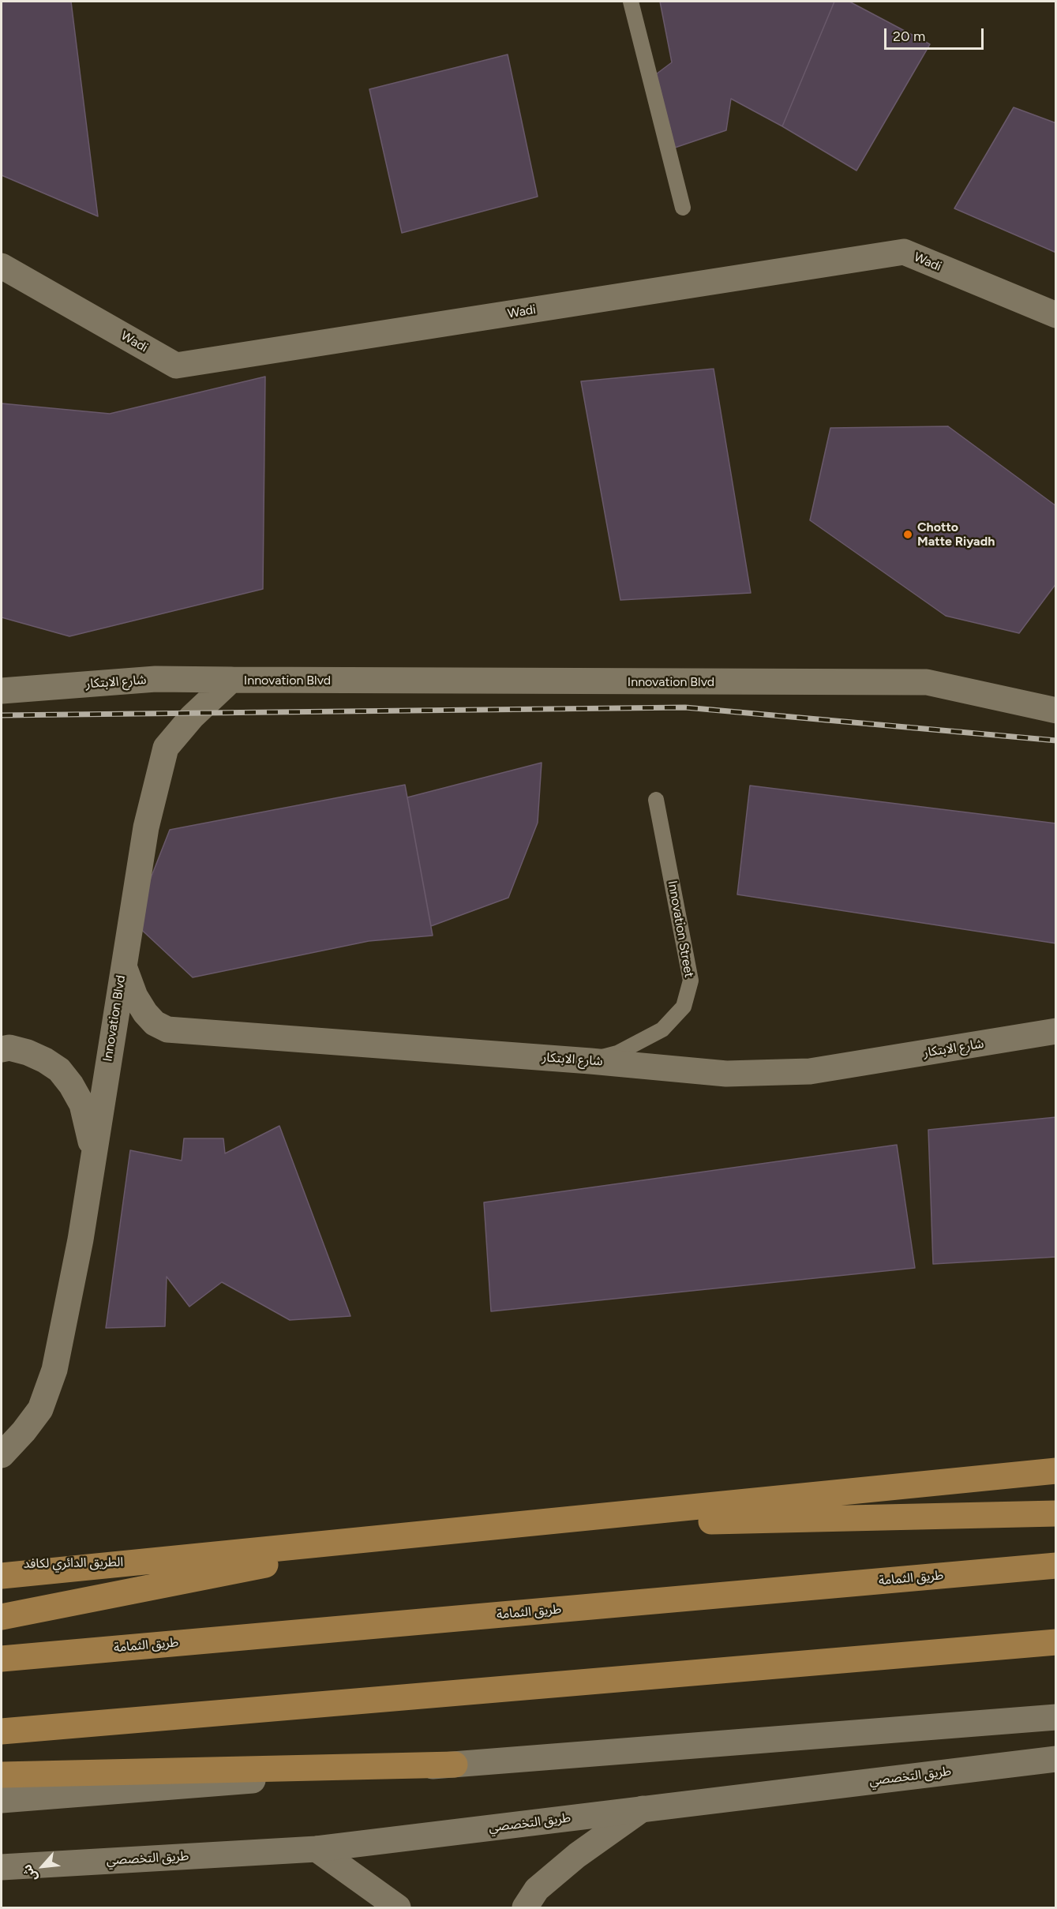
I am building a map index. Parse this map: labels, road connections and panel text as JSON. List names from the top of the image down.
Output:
{
  "streets": {
    "main road": ["الطريق الدائري لكافد", "طريق الثمامة"],
    "street": [
      "Wadi",
      "Innovation Blvd",
      "شارع الابتكار",
      "طريق التخصصي"
    ],
    "lane": ["Innovation Street"]
  },
  "crossings": [
    ["Innovation Blvd", "شارع الابتكار"],
    ["شارع الابتكار", "Innovation Street"]
  ],
  "places": ["Chotto Matte Riyadh"],
  "scale_bar": "20 m",
  "north": "bottom left"
}
